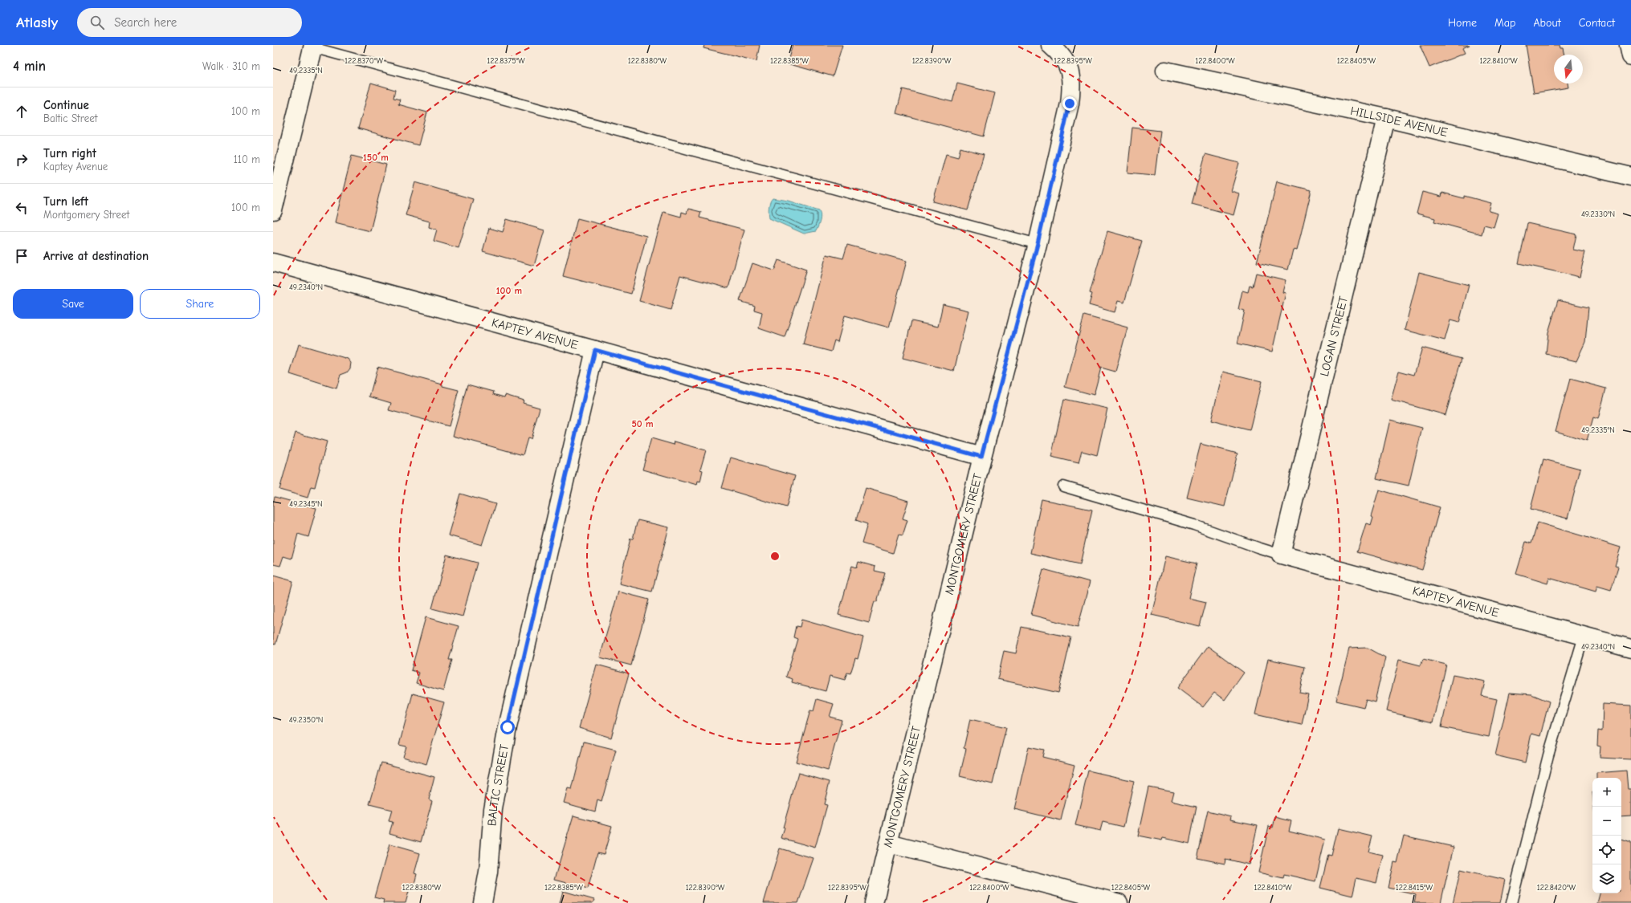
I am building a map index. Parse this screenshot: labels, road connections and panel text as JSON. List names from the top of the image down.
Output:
{
  "streets": {
    "street": [
      "HILLSIDE AVENUE",
      "KAPTEY AVENUE",
      "LOGAN STREET",
      "MONTGOMERY STREET",
      "BALTIC STREET"
    ]
  },
  "crossings": [
    ["HILLSIDE AVENUE", "LOGAN STREET"],
    ["KAPTEY AVENUE", "LOGAN STREET"],
    ["KAPTEY AVENUE", "MONTGOMERY STREET"],
    ["KAPTEY AVENUE", "BALTIC STREET"]
  ],
  "north": "bottom",
  "page": {
    "header": "Atlasly",
    "search": "Search here",
    "nav": [
      "Home",
      "Map",
      "About",
      "Contact"
    ],
    "heading": ["4 min", "Walk · 310 m"],
    "list": [
      ["Continue", "Baltic Street", "100 m"],
      ["Turn right", "Kaptey Avenue", "110 m"],
      ["Turn left", "Montgomery Street", "100 m"],
      "Arrive at destination"
    ],
    "buttons": ["Save", "Share"],
    "map_buttons": ["+", "−"]
  },
  "coordinates": [
    "122.8370°W",
    "122.8375°W",
    "122.8380°W",
    "122.8385°W",
    "122.8390°W",
    "122.8395°W",
    "122.8400°W",
    "122.8405°W",
    "122.8410°W",
    "49.2335°N",
    "49.2330°N",
    "49.2340°N",
    "49.2345°N",
    "49.2350°N",
    "122.8415°W",
    "122.8420°W"
  ],
  "rings": ["150 m", "100 m", "50 m"]
}
